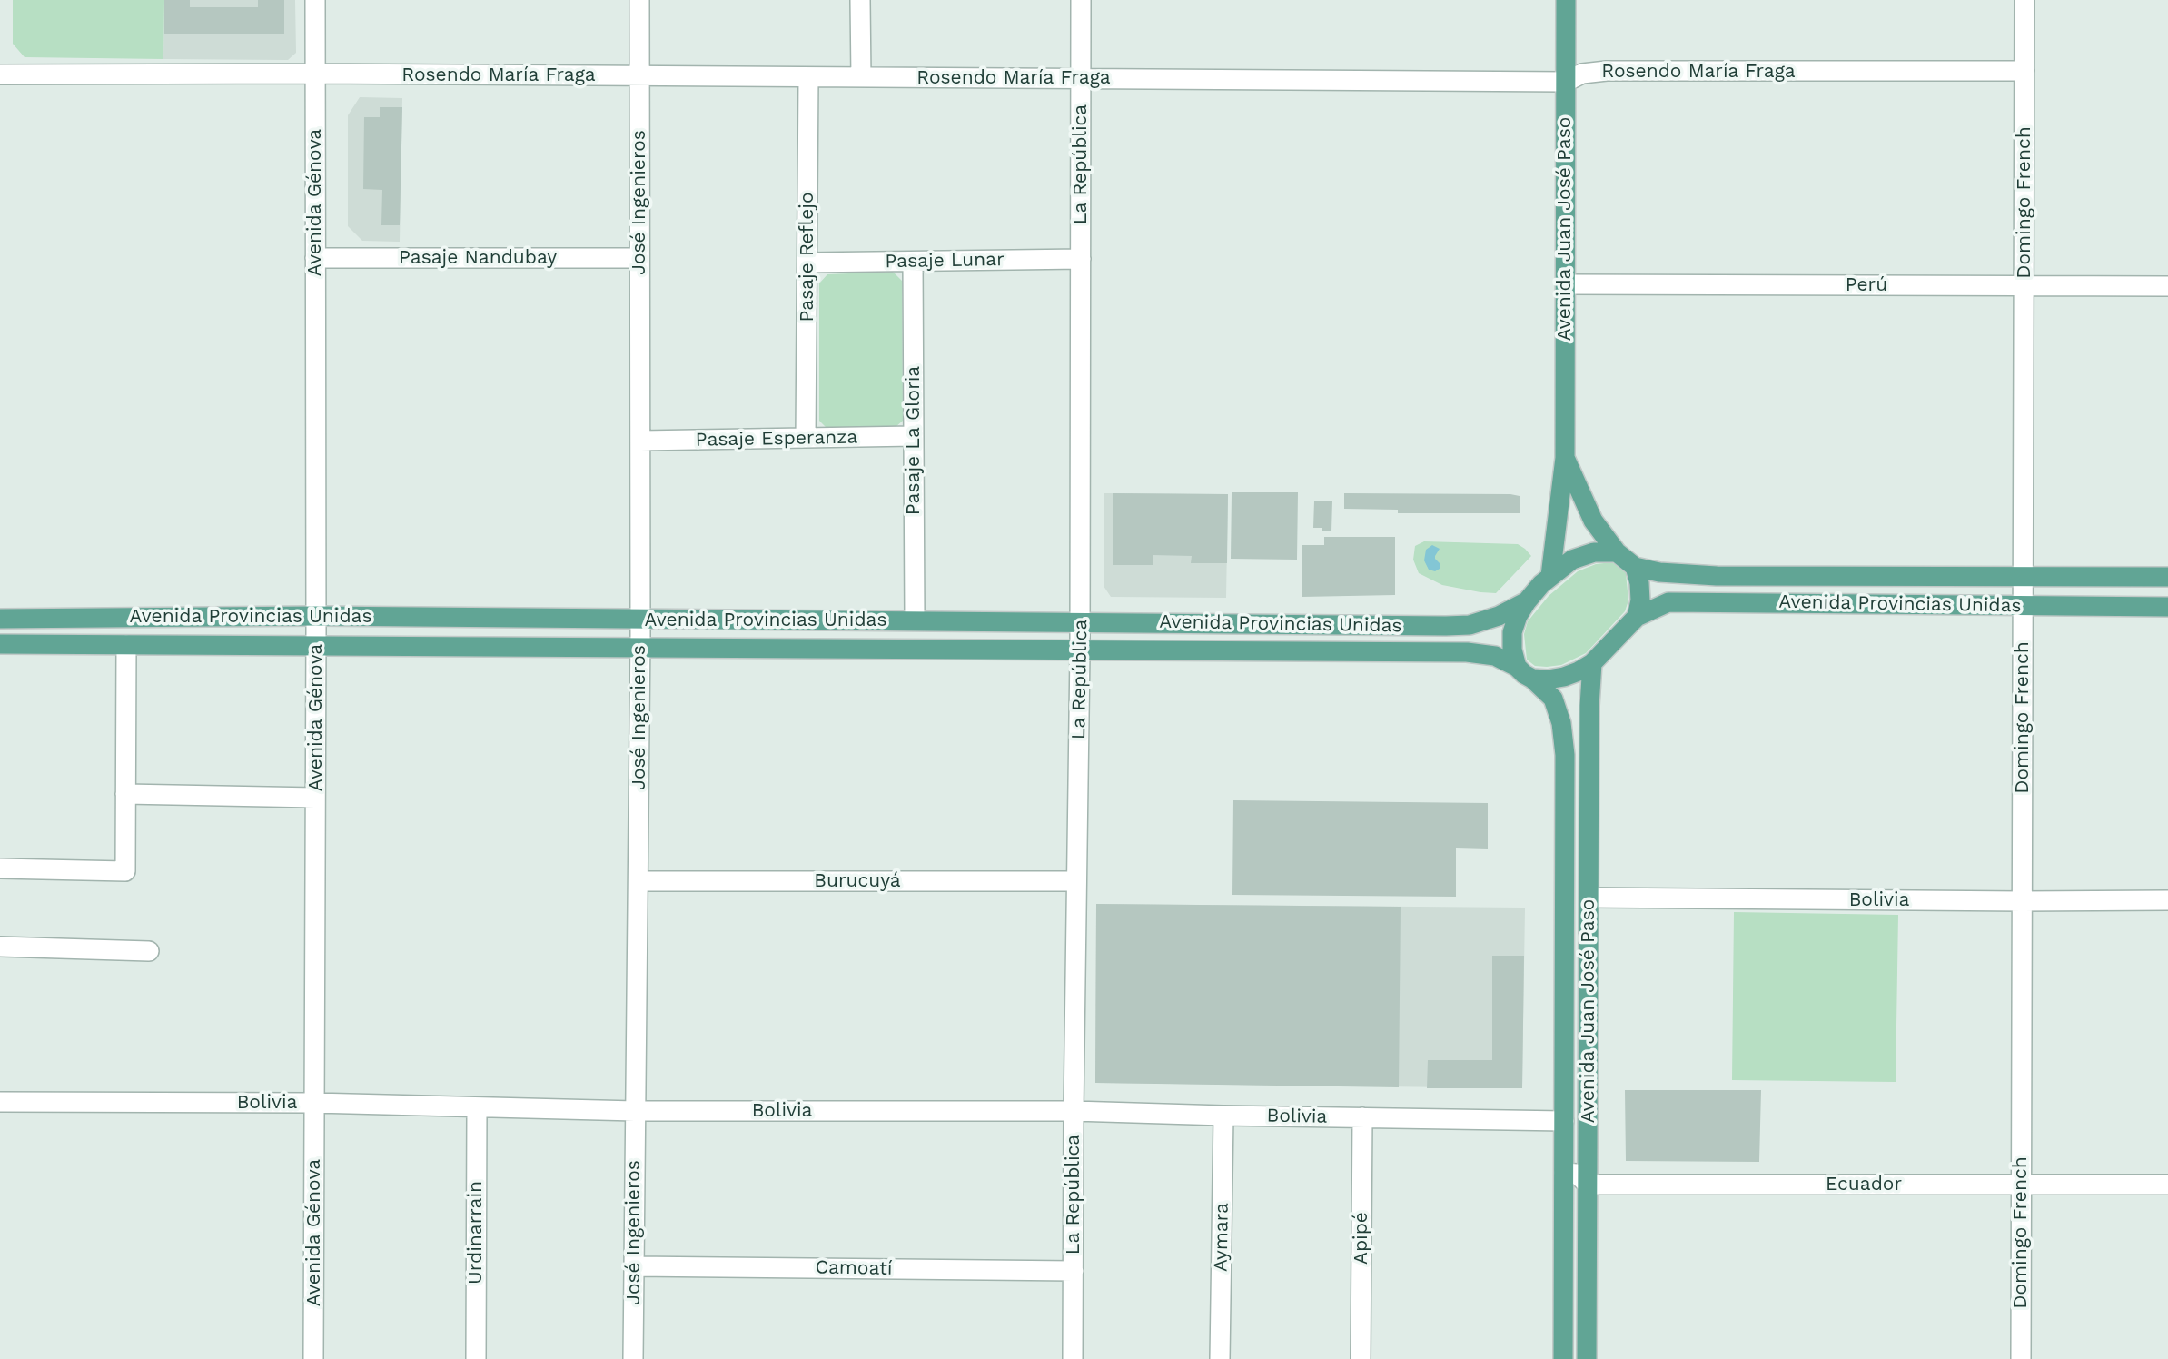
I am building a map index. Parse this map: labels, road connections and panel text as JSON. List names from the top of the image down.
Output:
{
  "streets": {
    "main road": ["Avenida Juan José Paso", "Avenida Provincias Unidas"],
    "street": [
      "Rosendo María Fraga",
      "La República",
      "Avenida Génova",
      "José Ingenieros",
      "Domingo French",
      "Pasaje Reflejo",
      "Pasaje Nandubay",
      "Pasaje Lunar",
      "Perú",
      "Pasaje Esperanza",
      "Pasaje La Gloria",
      "Burucuyá",
      "Bolivia",
      "Ecuador",
      "Urdinarrain",
      "Aymara",
      "Apipé",
      "Camoatí"
    ]
  },
  "crossings": [
    ["Rosendo María Fraga", "La República"],
    ["Rosendo María Fraga", "Avenida Génova"],
    ["Rosendo María Fraga", "José Ingenieros"],
    ["Rosendo María Fraga", "Domingo French"],
    ["Rosendo María Fraga", "Avenida Juan José Paso"],
    ["Rosendo María Fraga", "Pasaje Reflejo"],
    ["La República", "Pasaje Lunar"],
    ["La República", "Avenida Provincias Unidas"],
    ["La República", "Burucuyá"],
    ["La República", "Bolivia"],
    ["La República", "Camoatí"],
    ["Avenida Génova", "Pasaje Nandubay"],
    ["Avenida Génova", "Avenida Provincias Unidas"],
    ["Avenida Génova", "Bolivia"],
    ["José Ingenieros", "Pasaje Nandubay"],
    ["José Ingenieros", "Pasaje Esperanza"],
    ["José Ingenieros", "Avenida Provincias Unidas"],
    ["José Ingenieros", "Burucuyá"],
    ["José Ingenieros", "Bolivia"],
    ["José Ingenieros", "Camoatí"],
    ["Domingo French", "Perú"],
    ["Domingo French", "Avenida Provincias Unidas"],
    ["Domingo French", "Bolivia"],
    ["Domingo French", "Ecuador"],
    ["Avenida Juan José Paso", "Perú"],
    ["Avenida Juan José Paso", "Avenida Provincias Unidas"],
    ["Avenida Juan José Paso", "Bolivia"],
    ["Avenida Juan José Paso", "Ecuador"],
    ["Pasaje Reflejo", "Pasaje Lunar"],
    ["Pasaje Reflejo", "Pasaje Esperanza"],
    ["Pasaje Lunar", "Pasaje La Gloria"],
    ["Pasaje Esperanza", "Pasaje La Gloria"],
    ["Pasaje La Gloria", "Avenida Provincias Unidas"],
    ["Bolivia", "Urdinarrain"],
    ["Bolivia", "Aymara"],
    ["Bolivia", "Apipé"]
  ]
}
